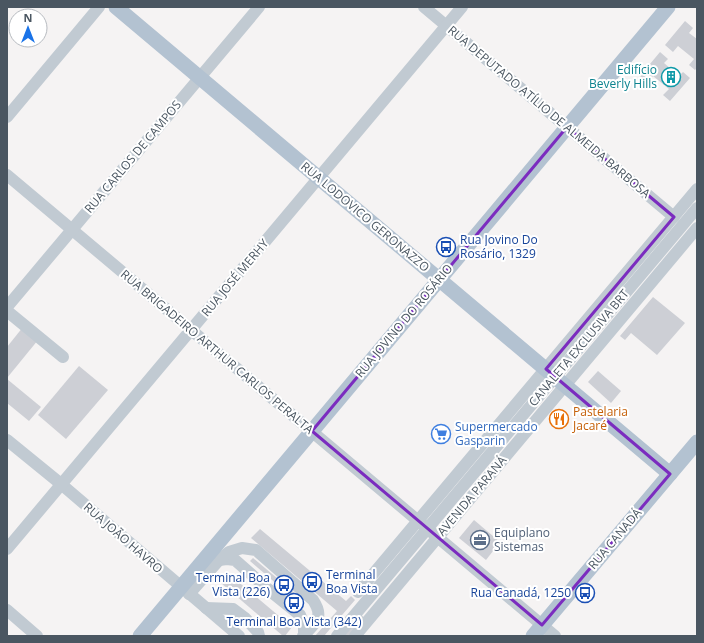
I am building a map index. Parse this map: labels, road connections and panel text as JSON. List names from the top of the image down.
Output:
{
  "streets": {
    "main road": ["RUA LODOVICO GERONAZZO", "RUA JOVINO DO ROSÁRIO", "RUA CANADÁ"],
    "street": [
      "RUA DEPUTADO ATÍLIO DE ALMEIDA BARBOSA",
      "RUA CARLOS DE CAMPOS",
      "RUA JOSÉ MERHY",
      "CANALETA EXCLUSIVA BRT",
      "RUA BRIGADEIRO ARTHUR CARLOS PERALTA",
      "AVENIDA PARANÁ",
      "RUA JOÃO HAVRO"
    ]
  },
  "crossings": [
    ["RUA DEPUTADO ATÍLIO DE ALMEIDA BARBOSA", "RUA JOSÉ MERHY"],
    ["RUA DEPUTADO ATÍLIO DE ALMEIDA BARBOSA", "RUA JOVINO DO ROSÁRIO"],
    ["RUA DEPUTADO ATÍLIO DE ALMEIDA BARBOSA", "AVENIDA PARANÁ"],
    ["RUA CARLOS DE CAMPOS", "RUA LODOVICO GERONAZZO"],
    ["RUA CARLOS DE CAMPOS", "RUA BRIGADEIRO ARTHUR CARLOS PERALTA"],
    ["RUA LODOVICO GERONAZZO", "RUA JOSÉ MERHY"],
    ["RUA LODOVICO GERONAZZO", "RUA JOVINO DO ROSÁRIO"],
    ["RUA LODOVICO GERONAZZO", "CANALETA EXCLUSIVA BRT"],
    ["RUA LODOVICO GERONAZZO", "AVENIDA PARANÁ"],
    ["RUA LODOVICO GERONAZZO", "RUA CANADÁ"],
    ["RUA JOSÉ MERHY", "RUA BRIGADEIRO ARTHUR CARLOS PERALTA"],
    ["RUA JOSÉ MERHY", "RUA JOÃO HAVRO"],
    ["RUA JOVINO DO ROSÁRIO", "RUA BRIGADEIRO ARTHUR CARLOS PERALTA"],
    ["RUA JOVINO DO ROSÁRIO", "RUA JOÃO HAVRO"],
    ["CANALETA EXCLUSIVA BRT", "RUA BRIGADEIRO ARTHUR CARLOS PERALTA"],
    ["CANALETA EXCLUSIVA BRT", "AVENIDA PARANÁ"],
    ["RUA BRIGADEIRO ARTHUR CARLOS PERALTA", "AVENIDA PARANÁ"],
    ["RUA BRIGADEIRO ARTHUR CARLOS PERALTA", "RUA CANADÁ"]
  ],
  "places": {
    "building": ["Edifício Beverly Hills"],
    "bus stop": [
      "Rua Jovino Do Rosário, 1329",
      "Terminal Boa Vista",
      "Terminal Boa Vista (226)",
      "Rua Canadá, 1250",
      "Terminal Boa Vista (342)"
    ],
    "restaurant": ["Pastelaria Jacaré"],
    "supermarket": ["Supermercado Gasparin"],
    "office": ["Equiplano Sistemas"]
  },
  "north": "top"
}
